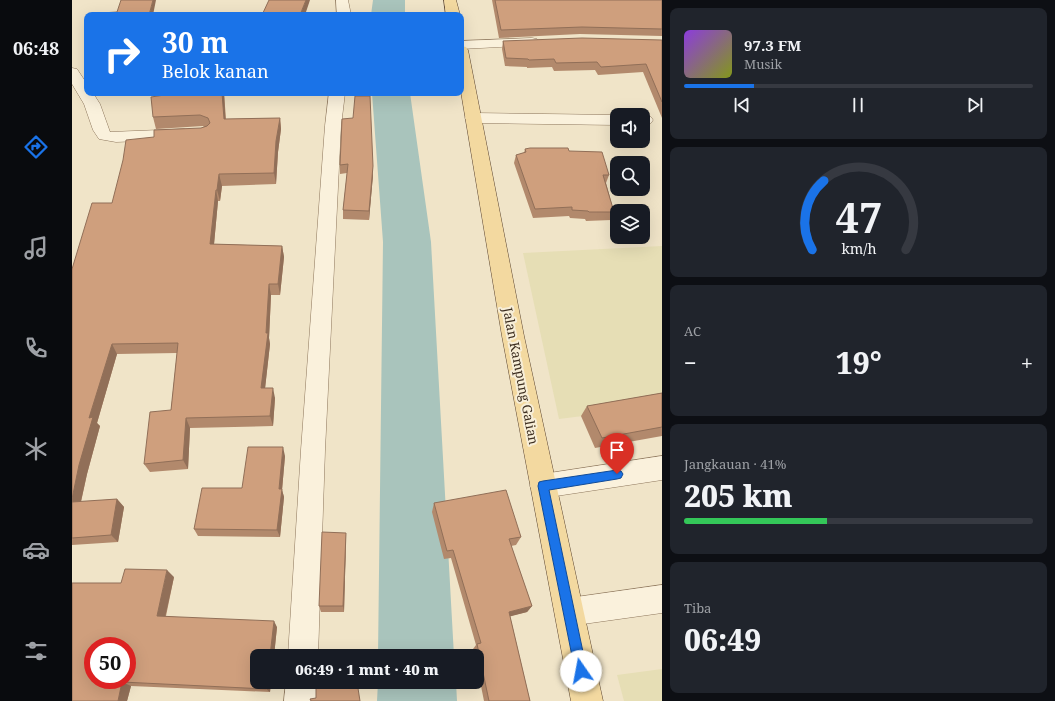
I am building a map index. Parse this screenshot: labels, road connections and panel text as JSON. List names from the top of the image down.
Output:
{
  "streets": {
    "main road": ["Jalan Kampung Galian"]
  },
  "page": {
    "tabs": "06:48",
    "turn": ["30 m", "Belok kanan"],
    "song": ["97.3 FM", "Musik"],
    "tile": [
      "AC",
      ["Jangkauan · 41%", "205 km"],
      ["Tiba", "06:49"]
    ],
    "heat": ["−", "19°", "+"],
    "limit": "50",
    "trip": "06:49 · 1 mnt · 40 m",
    "gauge": ["47", "km/h"]
  }
}
